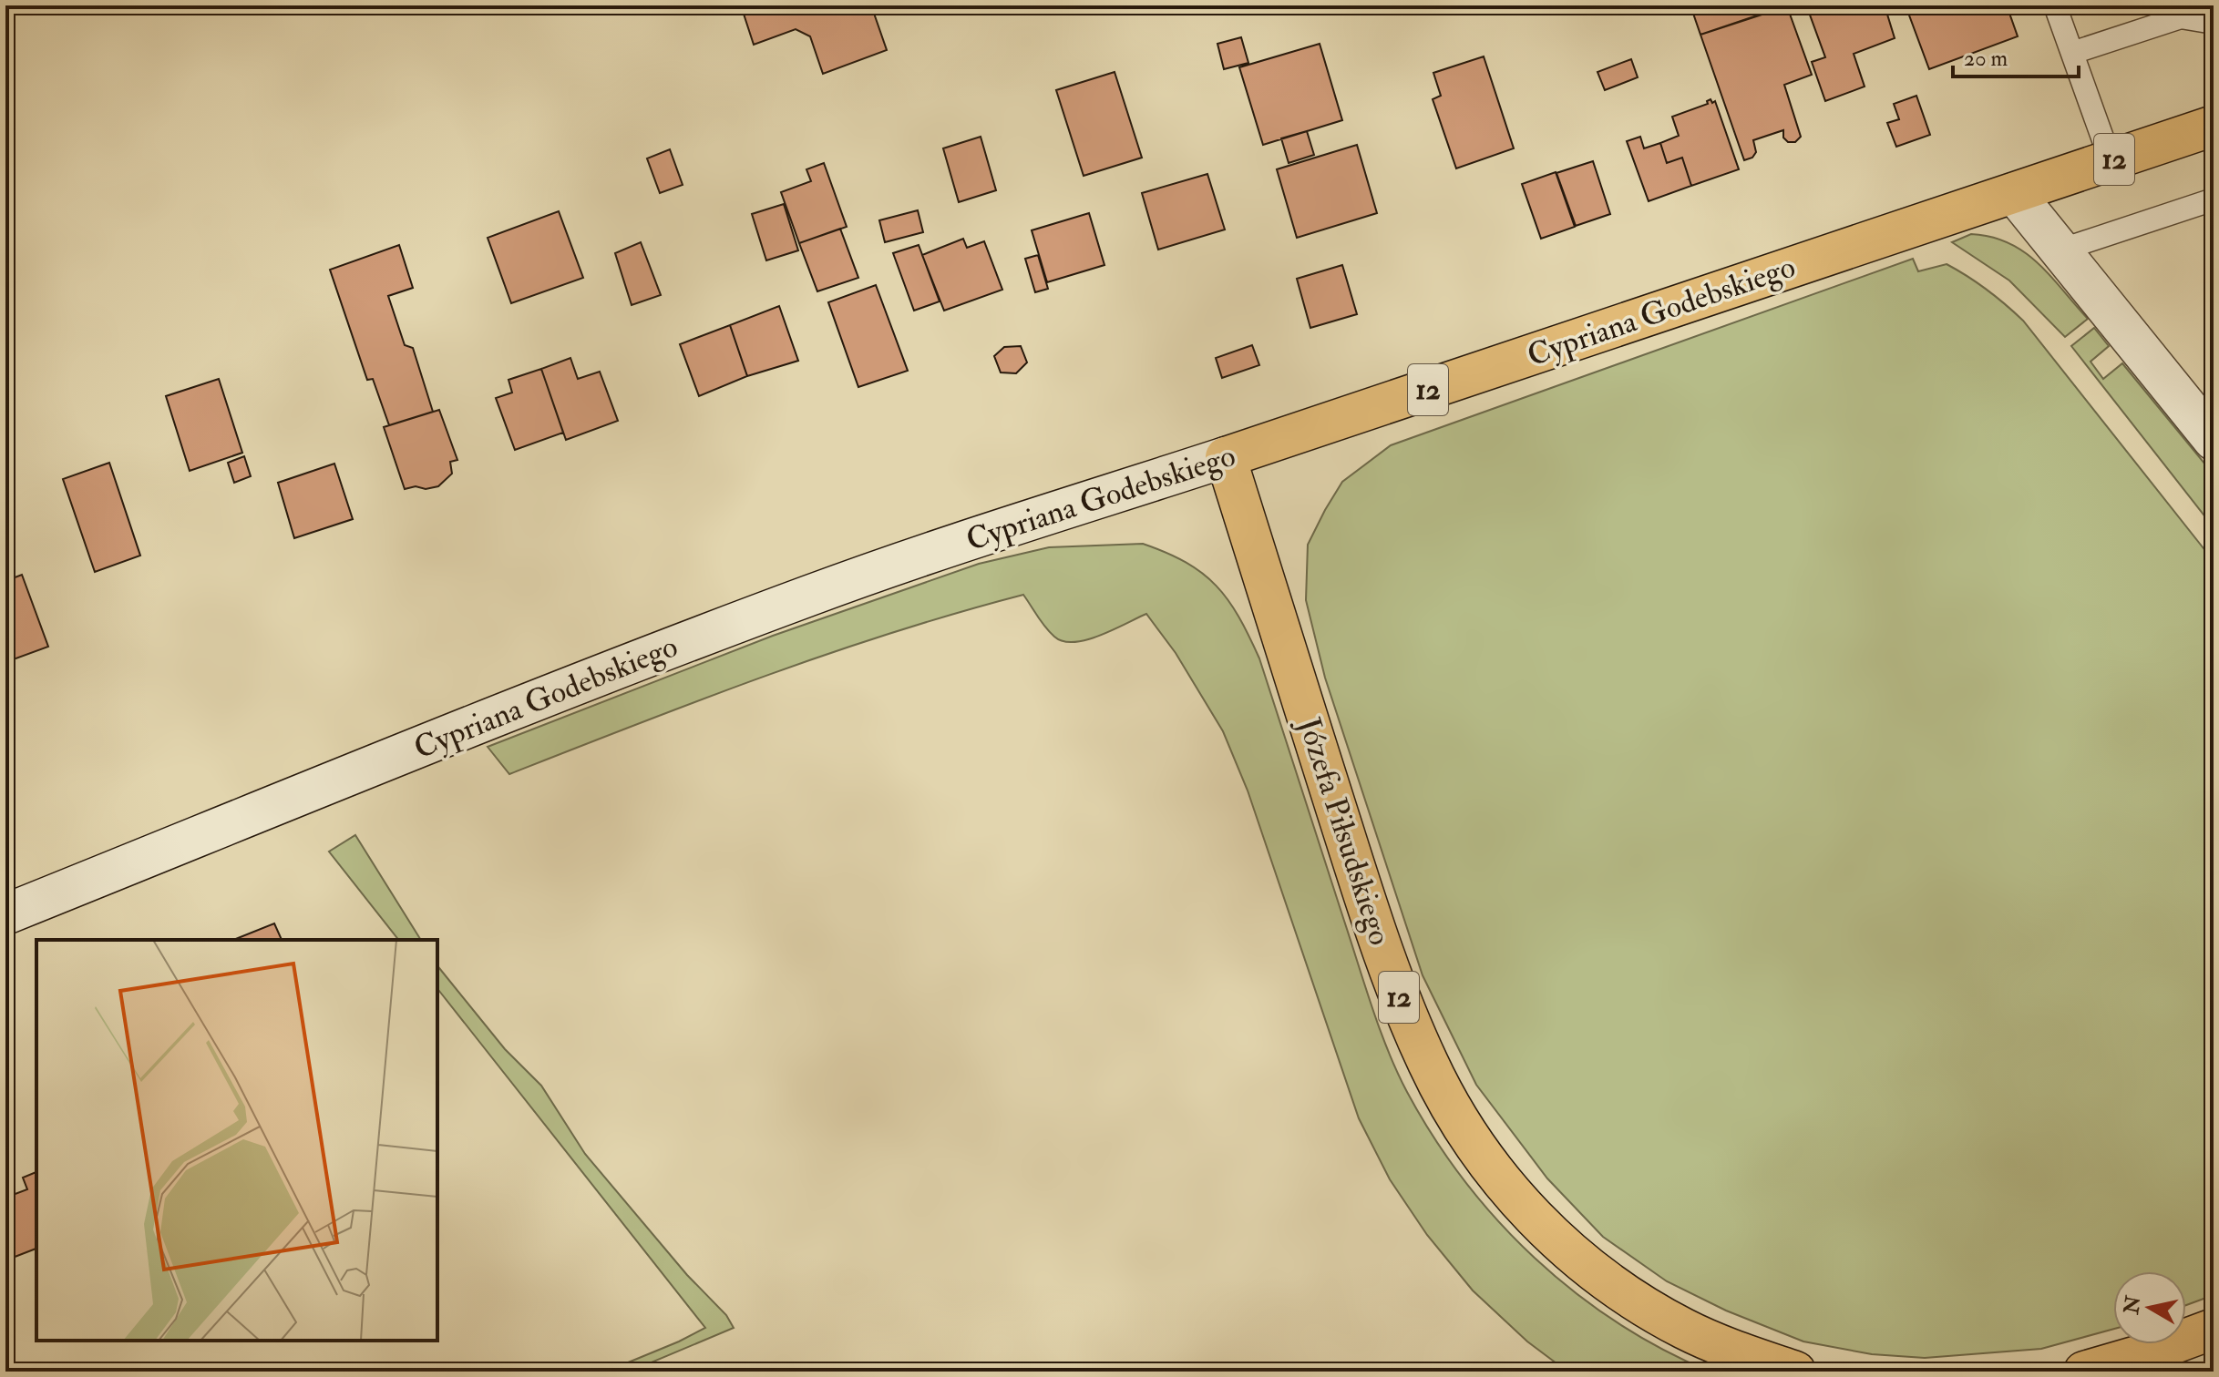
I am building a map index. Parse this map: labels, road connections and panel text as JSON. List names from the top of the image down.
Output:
{
  "streets": {
    "main road": ["12", "Cypriana Godebskiego", "Józefa Piłsudskiego"]
  },
  "crossings": [
    ["Cypriana Godebskiego", "Józefa Piłsudskiego"]
  ],
  "scale_bar": "20 m",
  "north": "left"
}
